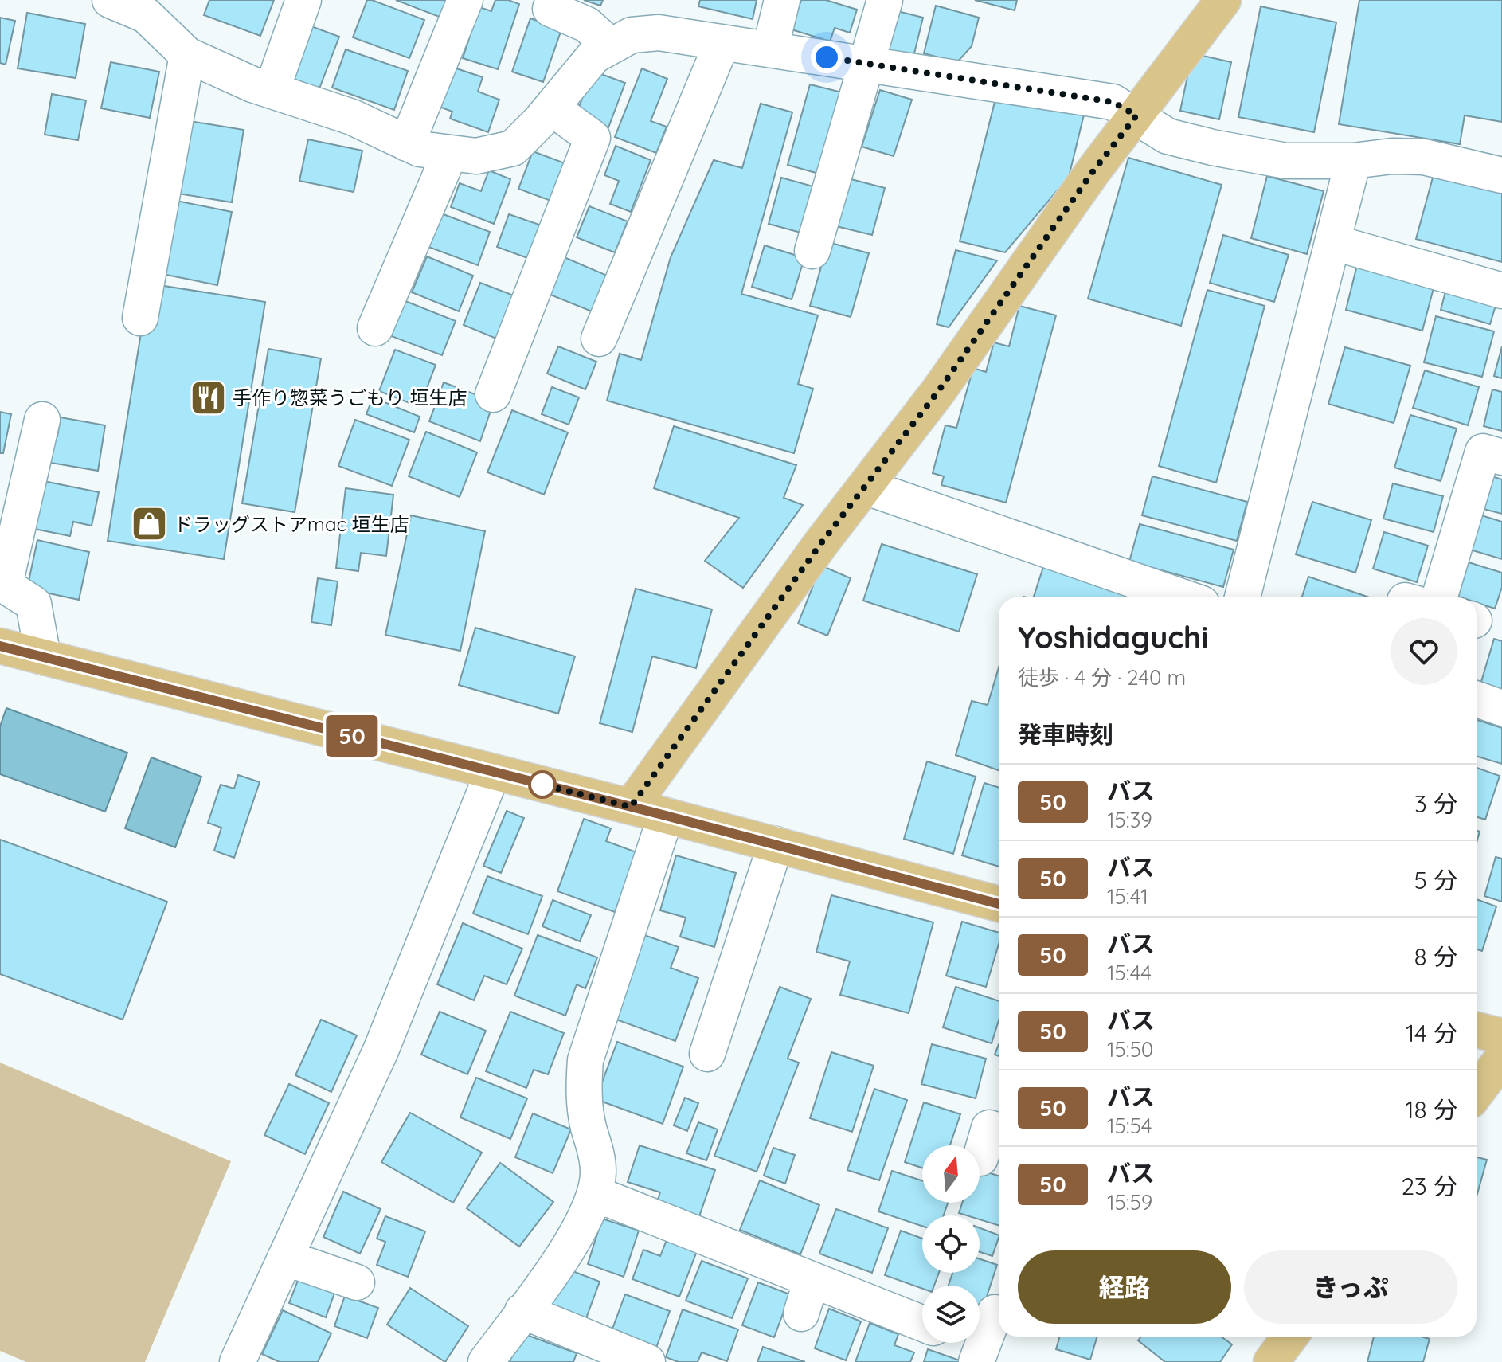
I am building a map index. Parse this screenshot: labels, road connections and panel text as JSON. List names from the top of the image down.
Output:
{
  "places": {
    "restaurant": ["手作り惣菜うごもり 垣生店"],
    "shop": ["ドラッグストアmac 垣生店"]
  },
  "lines": ["bus line 50"],
  "north": "top",
  "page": {
    "on_map": "50",
    "heading": [
      ["Yoshidaguchi", "徒歩 · 4 分 · 240 m"],
      "発車時刻"
    ],
    "list": [
      {
        "mark": "50",
        "name": "バス",
        "note": "15:39",
        "value": "3 分"
      },
      {
        "mark": "50",
        "name": "バス",
        "note": "15:41",
        "value": "5 分"
      },
      {
        "mark": "50",
        "name": "バス",
        "note": "15:44",
        "value": "8 分"
      },
      {
        "mark": "50",
        "name": "バス",
        "note": "15:50",
        "value": "14 分"
      },
      {
        "mark": "50",
        "name": "バス",
        "note": "15:54",
        "value": "18 分"
      },
      {
        "mark": "50",
        "name": "バス",
        "note": "15:59",
        "value": "23 分"
      }
    ],
    "buttons": ["経路", "きっぷ"]
  }
}
